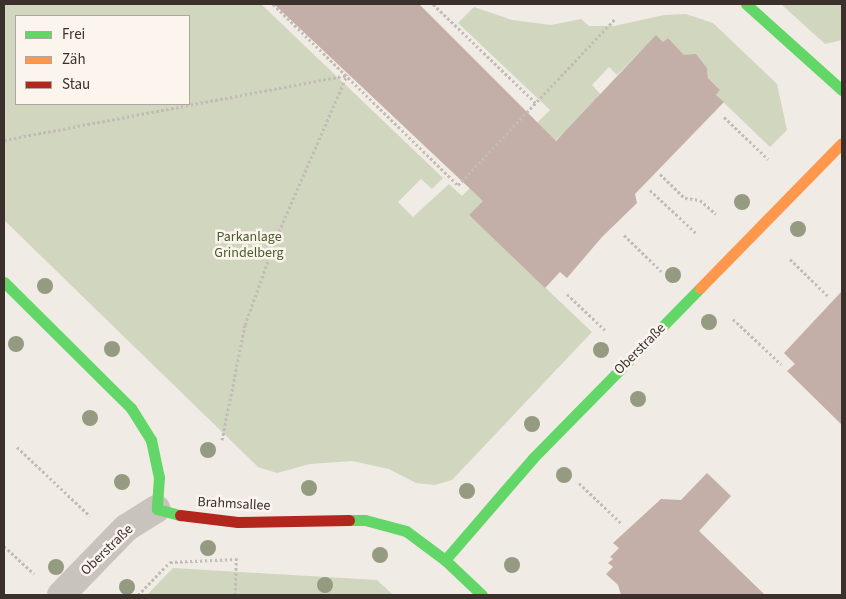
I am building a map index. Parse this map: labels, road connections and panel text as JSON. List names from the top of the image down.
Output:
{
  "streets": {
    "street": ["Oberstraße", "Brahmsallee"]
  },
  "crossings": [
    ["Oberstraße", "Brahmsallee"]
  ],
  "parks": ["Parkanlage Grindelberg"],
  "legend": ["Frei", "Zäh", "Stau"]
}
